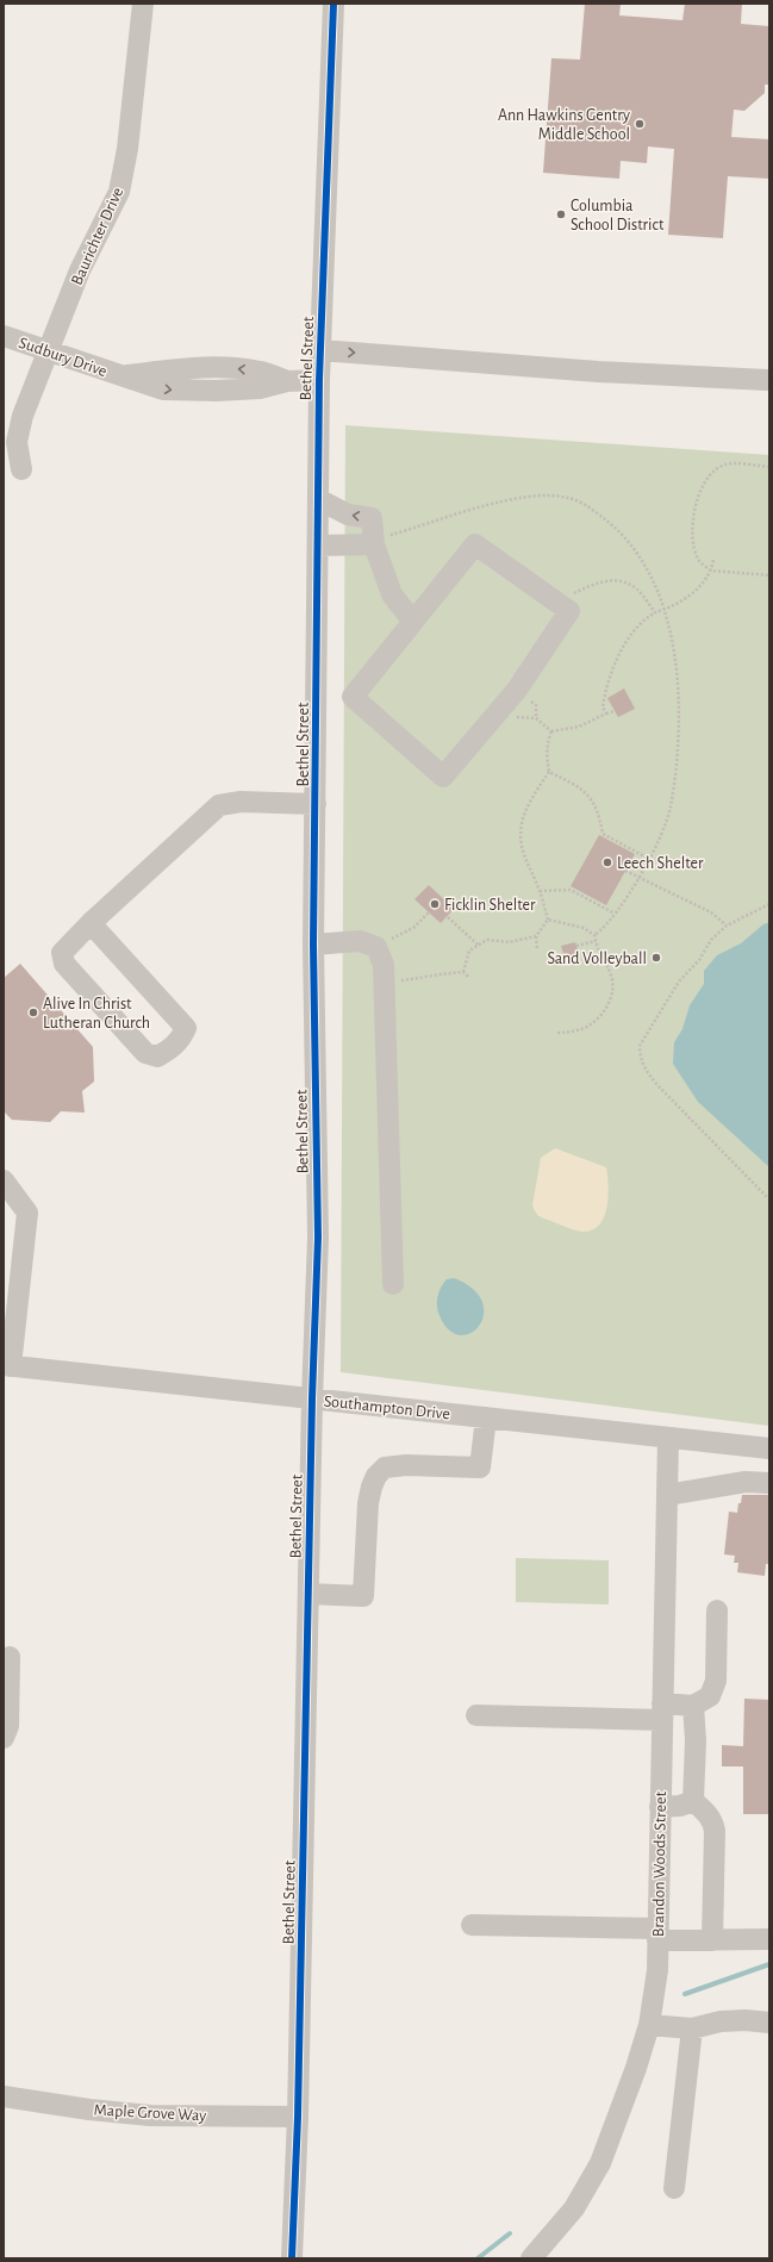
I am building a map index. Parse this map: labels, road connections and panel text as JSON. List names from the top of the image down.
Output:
{
  "streets": {
    "street": [
      "Baurichter Drive",
      "Sudbury Drive",
      "Bethel Street",
      "Southampton Drive",
      "Brandon Woods Street",
      "Maple Grove Way"
    ]
  },
  "crossings": [
    ["Baurichter Drive", "Sudbury Drive"],
    ["Sudbury Drive", "Bethel Street"],
    ["Bethel Street", "Southampton Drive"],
    ["Bethel Street", "Maple Grove Way"],
    ["Southampton Drive", "Brandon Woods Street"]
  ],
  "places": [
    "Ann Hawkins Gentry Middle School",
    "Columbia School District",
    "Leech Shelter",
    "Ficklin Shelter",
    "Sand Volleyball",
    "Alive In Christ Lutheran Church"
  ]
}
